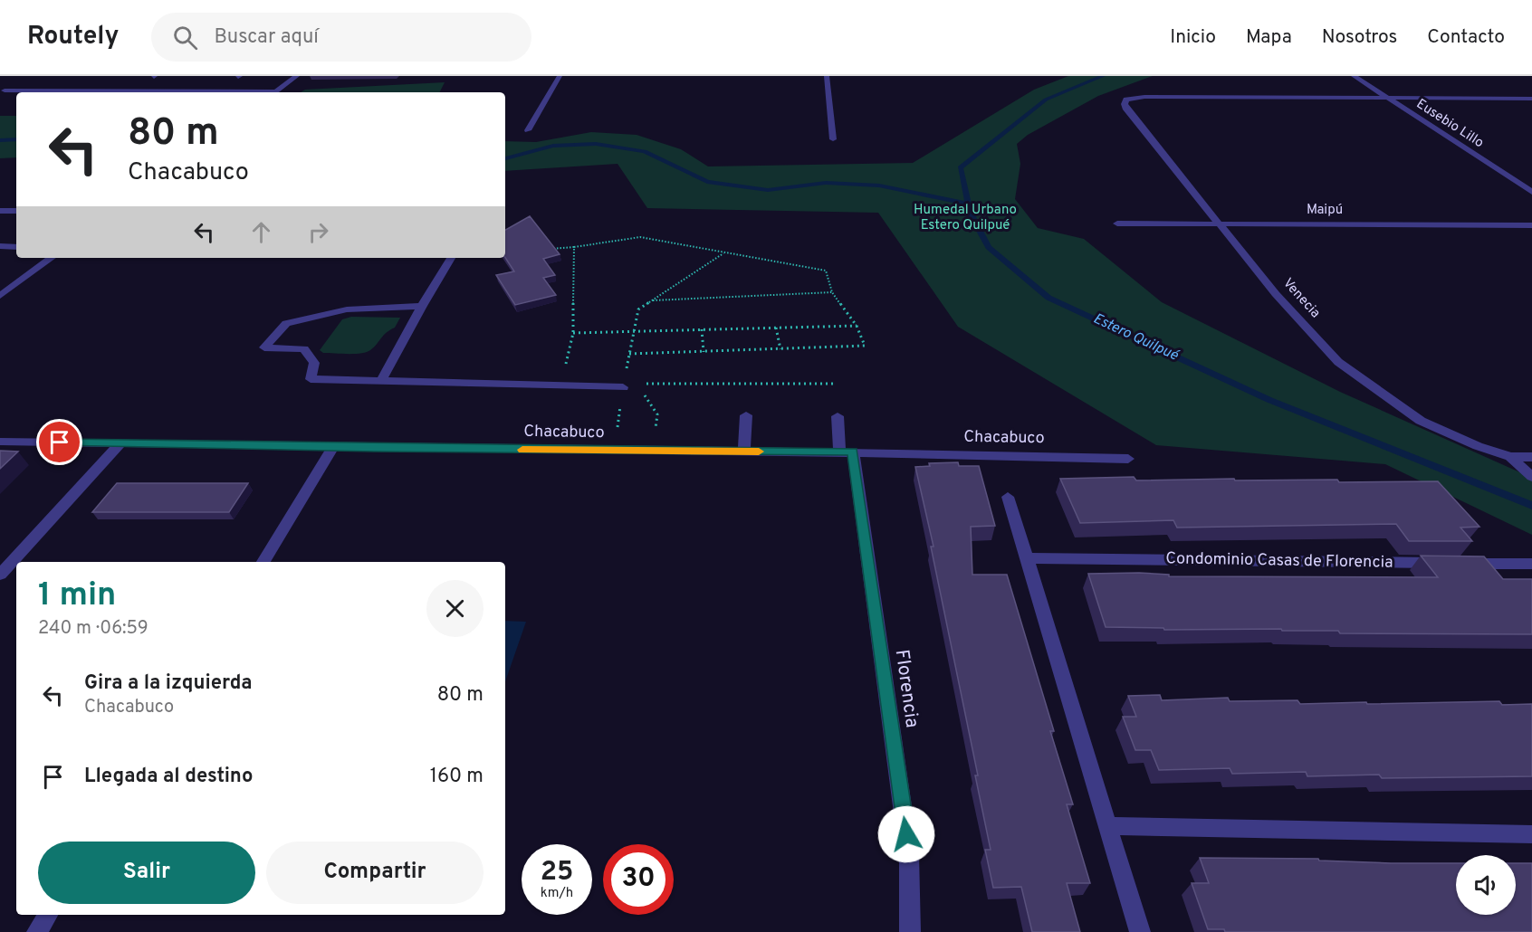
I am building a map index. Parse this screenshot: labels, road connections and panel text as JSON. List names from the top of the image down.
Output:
{
  "streets": {
    "street": [
      "Eusebio Lillo",
      "Maipú",
      "Venecia",
      "Chacabuco",
      "Condominio Casas de Florencia",
      "Florencia"
    ]
  },
  "crossings": [
    ["Eusebio Lillo", "Venecia"],
    ["Maipú", "Venecia"],
    ["Chacabuco", "Florencia"]
  ],
  "water": ["Estero Quilpué"],
  "parks": ["Humedal Urbano Estero Quilpué"],
  "page": {
    "header": "Routely",
    "search": "Buscar aquí",
    "nav": [
      "Inicio",
      "Mapa",
      "Nosotros",
      "Contacto"
    ],
    "turn": ["80 m", "Chacabuco"],
    "heading": ["1 min", "240 m · 06:59"],
    "list": [
      {
        "name": "Gira a la izquierda",
        "note": "Chacabuco",
        "value": "80 m"
      },
      {
        "name": "Llegada al destino",
        "value": "160 m"
      }
    ],
    "buttons": ["Salir", "Compartir"],
    "speed": "25 km/h",
    "limit": "30"
  }
}
